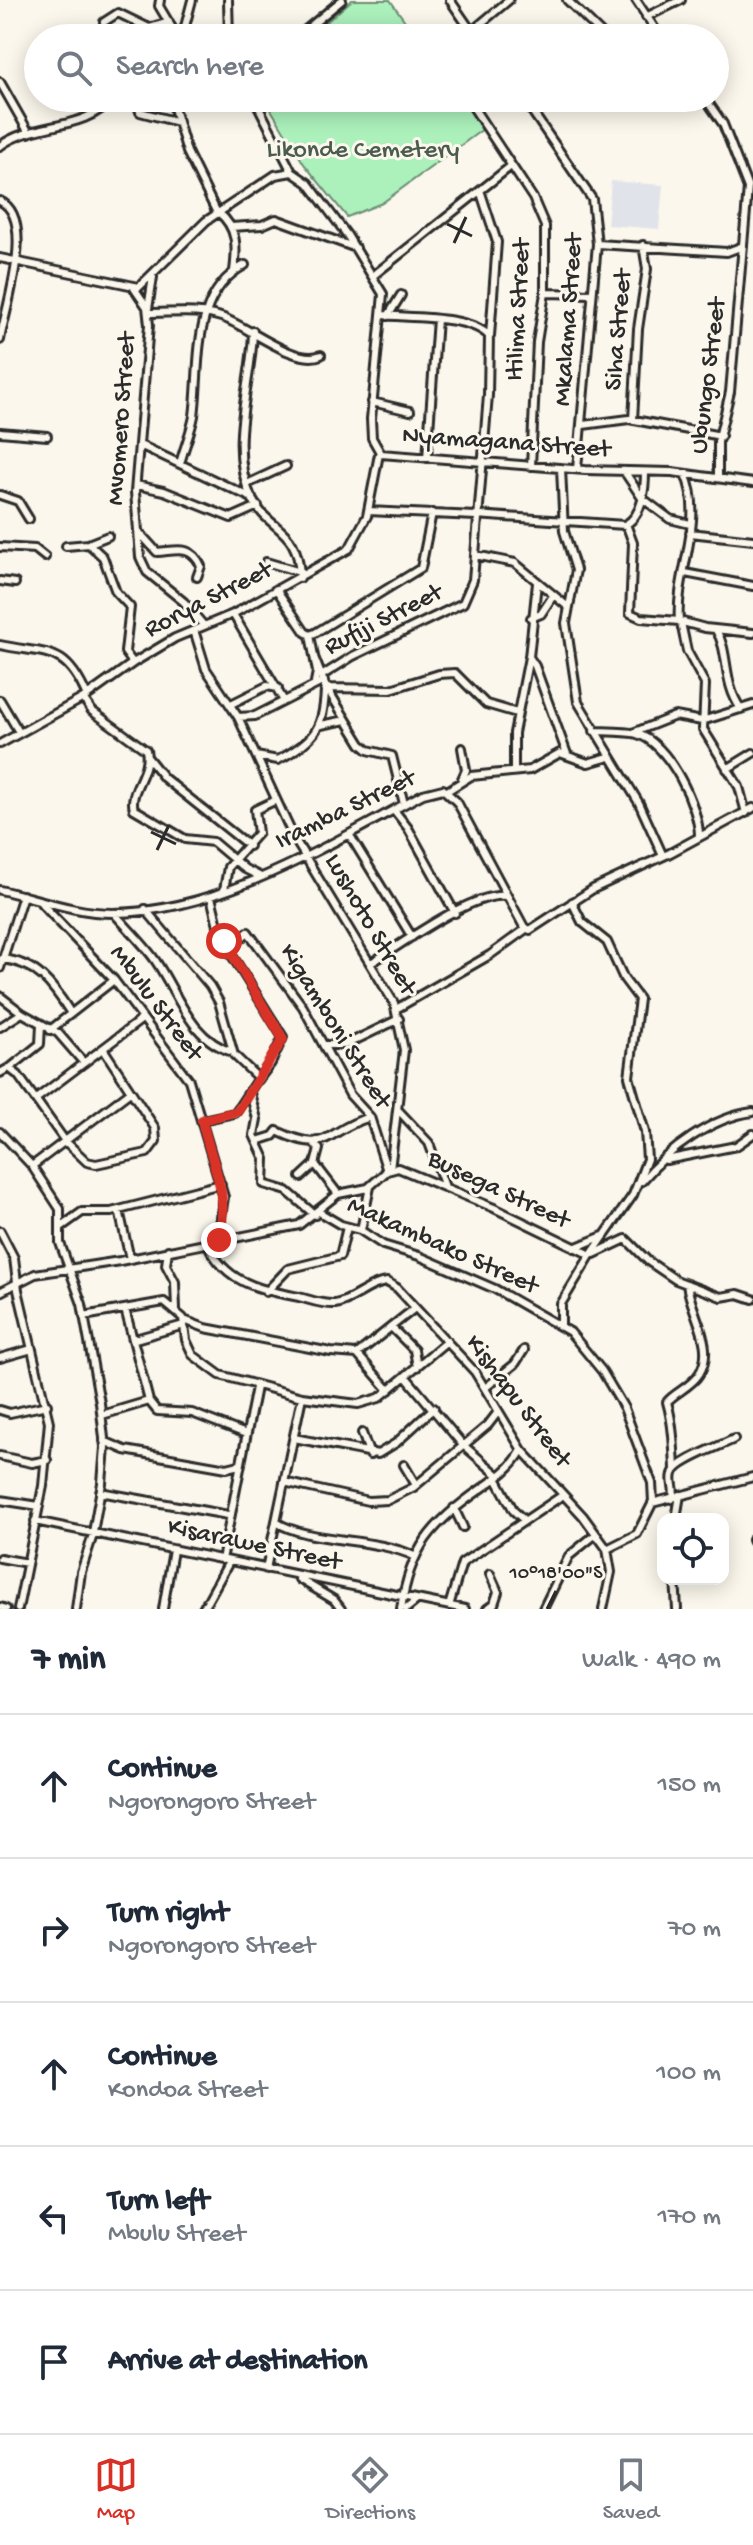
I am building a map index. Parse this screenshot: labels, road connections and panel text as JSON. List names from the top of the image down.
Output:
{
  "streets": {
    "street": [
      "Itilima Street",
      "Mkalama Street",
      "Siha Street",
      "Ubungo Street",
      "Mvomero Street",
      "Nyamagana Street",
      "Rorya Street",
      "Rufiji Street",
      "Iramba Street",
      "Lushoto Street",
      "Mbulu Street",
      "Kigamboni Street",
      "Busega Street",
      "Makambako Street",
      "Kishapu Street",
      "Kisarawe Street"
    ]
  },
  "crossings": [
    ["Itilima Street", "Nyamagana Street"],
    ["Mkalama Street", "Nyamagana Street"],
    ["Ubungo Street", "Nyamagana Street"],
    ["Mvomero Street", "Rorya Street"],
    ["Nyamagana Street", "Rorya Street"],
    ["Nyamagana Street", "Rufiji Street"],
    ["Rorya Street", "Lushoto Street"],
    ["Rufiji Street", "Lushoto Street"],
    ["Iramba Street", "Lushoto Street"],
    ["Iramba Street", "Mbulu Street"],
    ["Lushoto Street", "Kigamboni Street"],
    ["Lushoto Street", "Busega Street"],
    ["Mbulu Street", "Kishapu Street"],
    ["Kigamboni Street", "Busega Street"]
  ],
  "parks": ["Likonde Cemetery"],
  "page": {
    "search": "Search here",
    "heading": ["7 min", "Walk · 490 m"],
    "list": [
      ["Continue", "Ngorongoro Street", "150 m"],
      ["Turn right", "Ngorongoro Street", "70 m"],
      ["Continue", "Kondoa Street", "100 m"],
      ["Turn left", "Mbulu Street", "170 m"],
      "Arrive at destination"
    ],
    "nav": ["Map", "Directions", "Saved"]
  },
  "coordinates": ["10°18'00\"S"]
}
